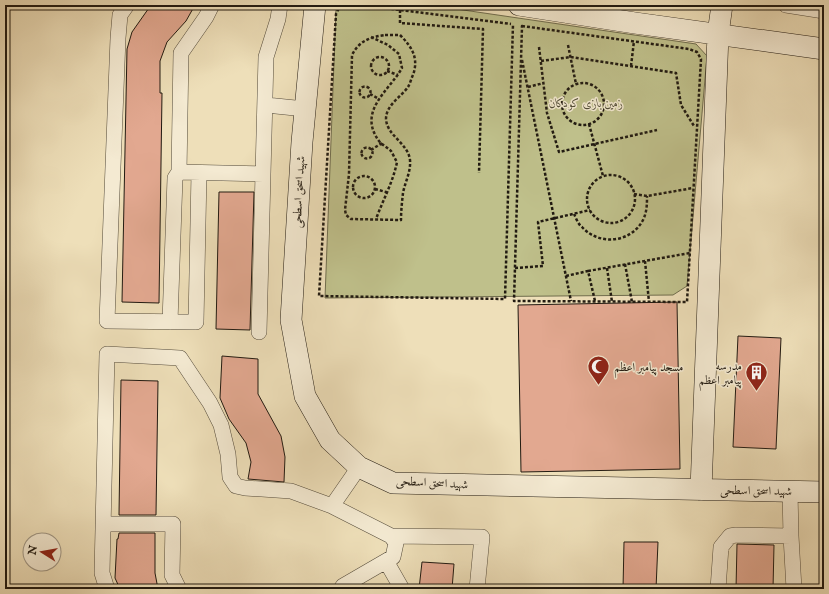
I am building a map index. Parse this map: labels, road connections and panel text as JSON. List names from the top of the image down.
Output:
{
  "streets": {
    "street": ["شهید اسحق اسطحی"]
  },
  "parks": ["زمین بازی کودکان"],
  "places": {
    "mosque": ["مسجد پیامبر اعظم"],
    "building": ["مدرسه پیامبر اعظم"]
  },
  "north": "left"
}
